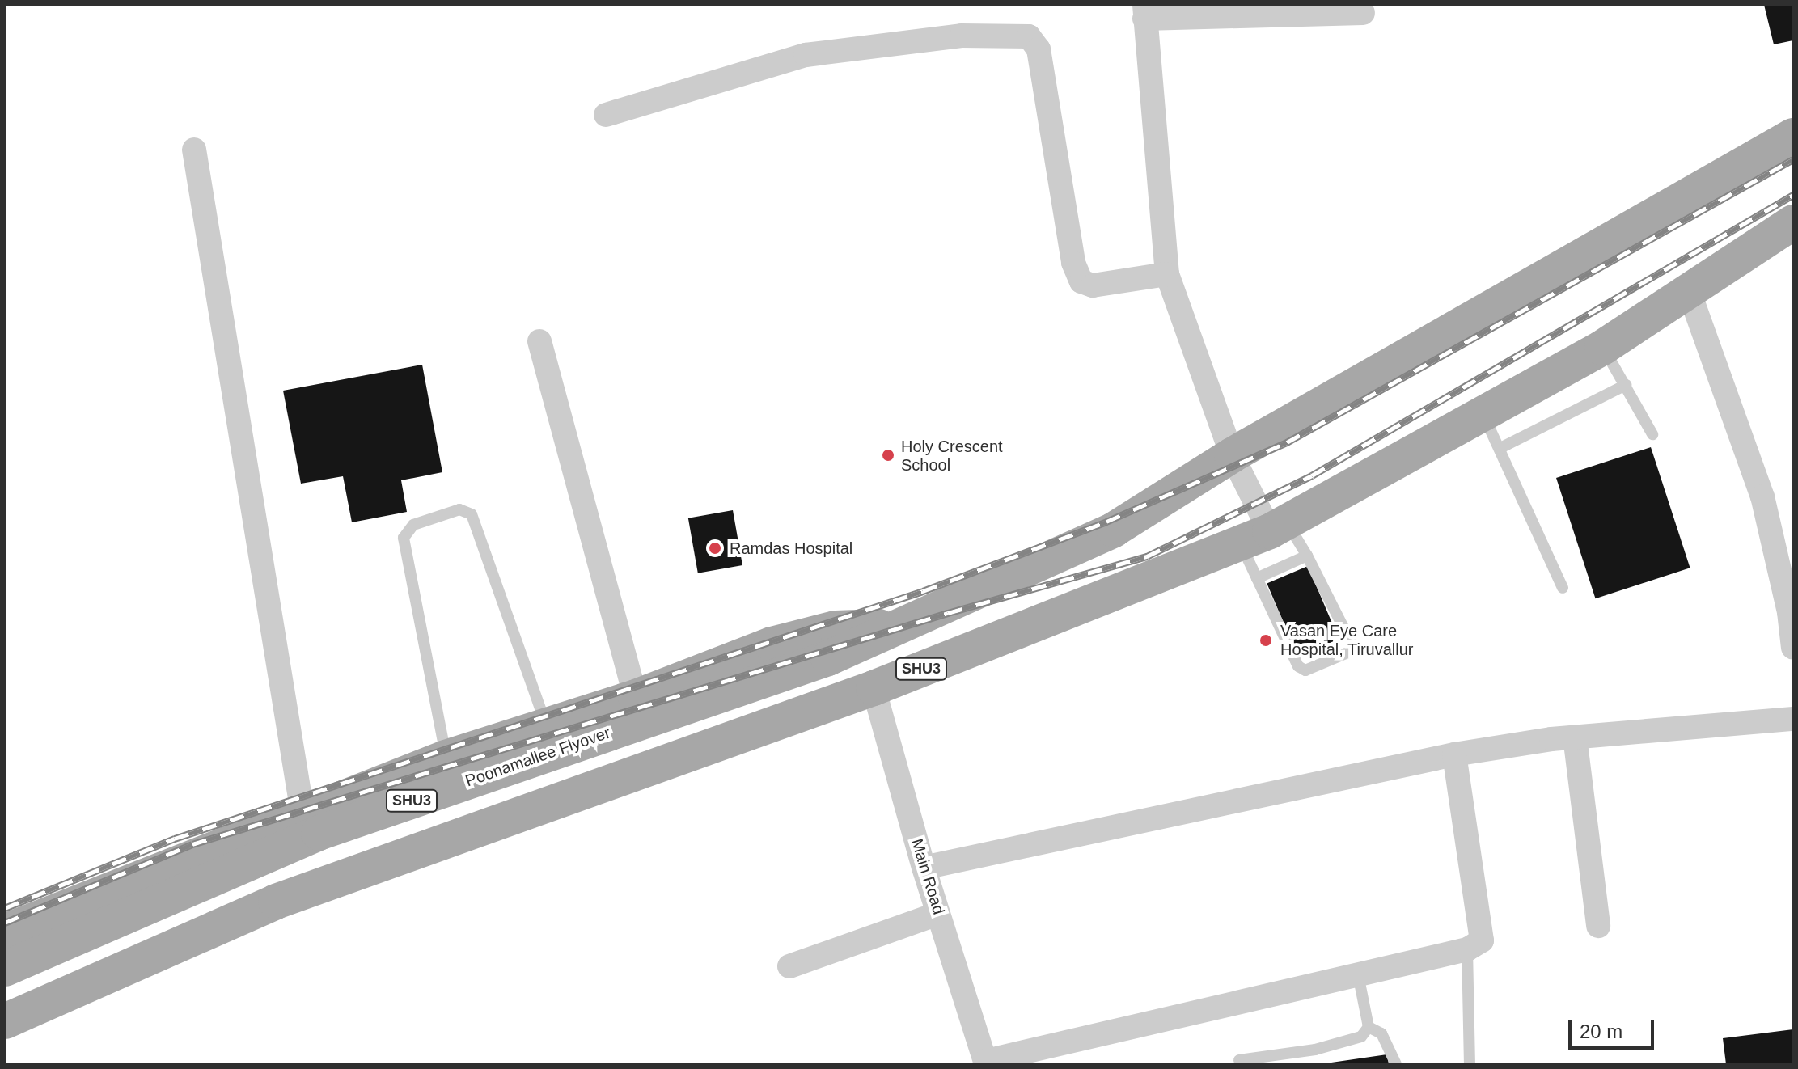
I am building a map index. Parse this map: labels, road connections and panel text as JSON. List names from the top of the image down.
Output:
{
  "streets": {
    "main road": ["SHU3", "Poonamallee Flyover"],
    "street": ["Main Road"]
  },
  "crossings": [
    ["SHU3", "Poonamallee Flyover"],
    ["SHU3", "Main Road"]
  ],
  "places": ["Holy Crescent School", "Ramdas Hospital", "Vasan Eye Care Hospital, Tiruvallur"],
  "scale_bar": "20 m"
}
